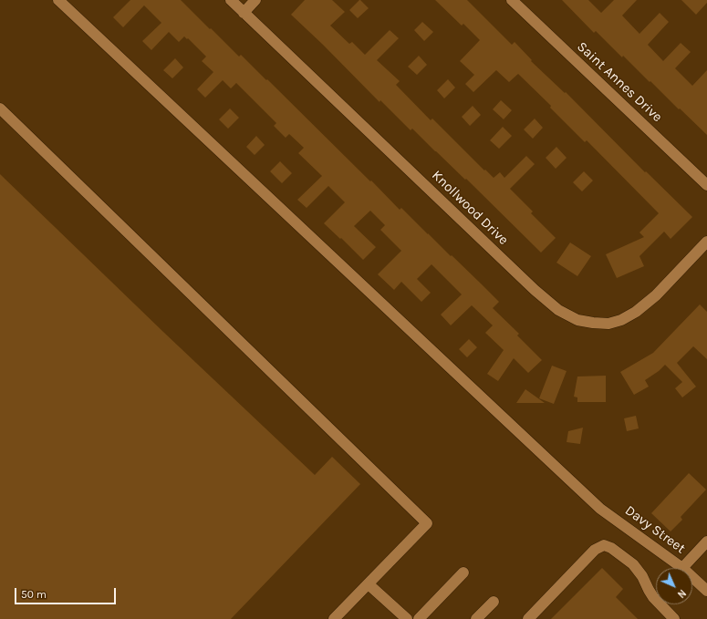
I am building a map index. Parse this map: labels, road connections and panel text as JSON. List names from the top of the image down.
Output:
{
  "streets": {
    "street": ["Saint Annes Drive", "Knollwood Drive", "Davy Street"]
  },
  "scale_bar": "50 m",
  "north": "bottom right"
}
